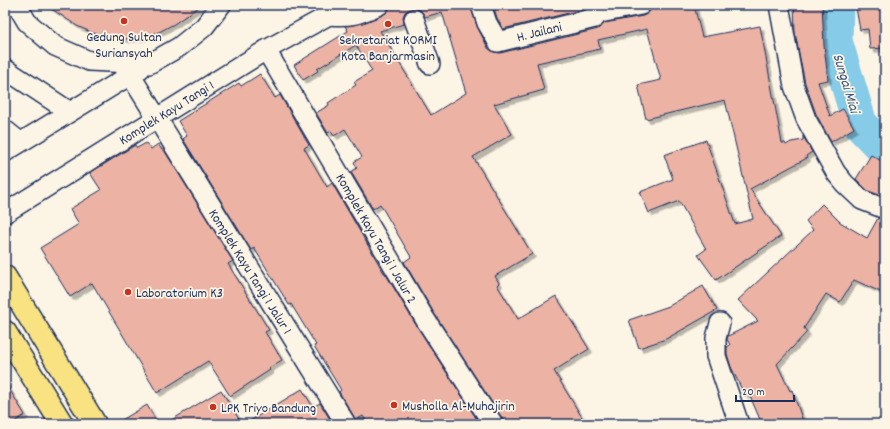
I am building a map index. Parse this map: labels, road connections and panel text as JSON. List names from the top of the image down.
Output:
{
  "streets": {
    "street": [
      "H. Jailani",
      "Komplek Kayu Tangi 1",
      "Komplek Kayu Tangi 1 Jalur 2",
      "Komplek Kayu Tangi 1 Jalur 1"
    ]
  },
  "crossings": [
    ["Komplek Kayu Tangi 1", "Komplek Kayu Tangi 1 Jalur 2"],
    ["Komplek Kayu Tangi 1", "Komplek Kayu Tangi 1 Jalur 1"]
  ],
  "water": ["Sungai Miai"],
  "places": [
    "Gedung Sultan Suriansyah",
    "Sekretariat KORMI Kota Banjarmasin",
    "Laboratorium K3",
    "Musholla Al-Muhajirin",
    "LPK Triyo Bandung"
  ],
  "scale_bar": "20 m"
}
